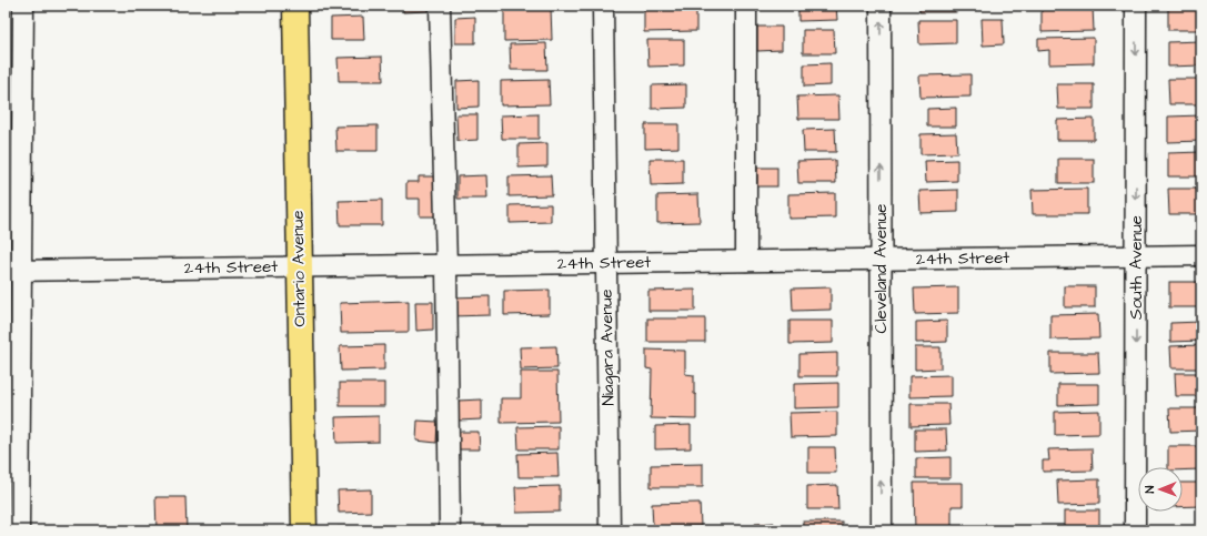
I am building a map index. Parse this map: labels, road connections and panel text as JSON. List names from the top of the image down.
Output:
{
  "streets": {
    "main road": ["Ontario Avenue"],
    "street": [
      "24th Street",
      "South Avenue",
      "Cleveland Avenue",
      "Niagara Avenue"
    ]
  },
  "crossings": [
    ["24th Street", "South Avenue"],
    ["24th Street", "Ontario Avenue"],
    ["24th Street", "Cleveland Avenue"],
    ["24th Street", "Niagara Avenue"]
  ],
  "one_way": ["South Avenue"],
  "north": "left"
}
